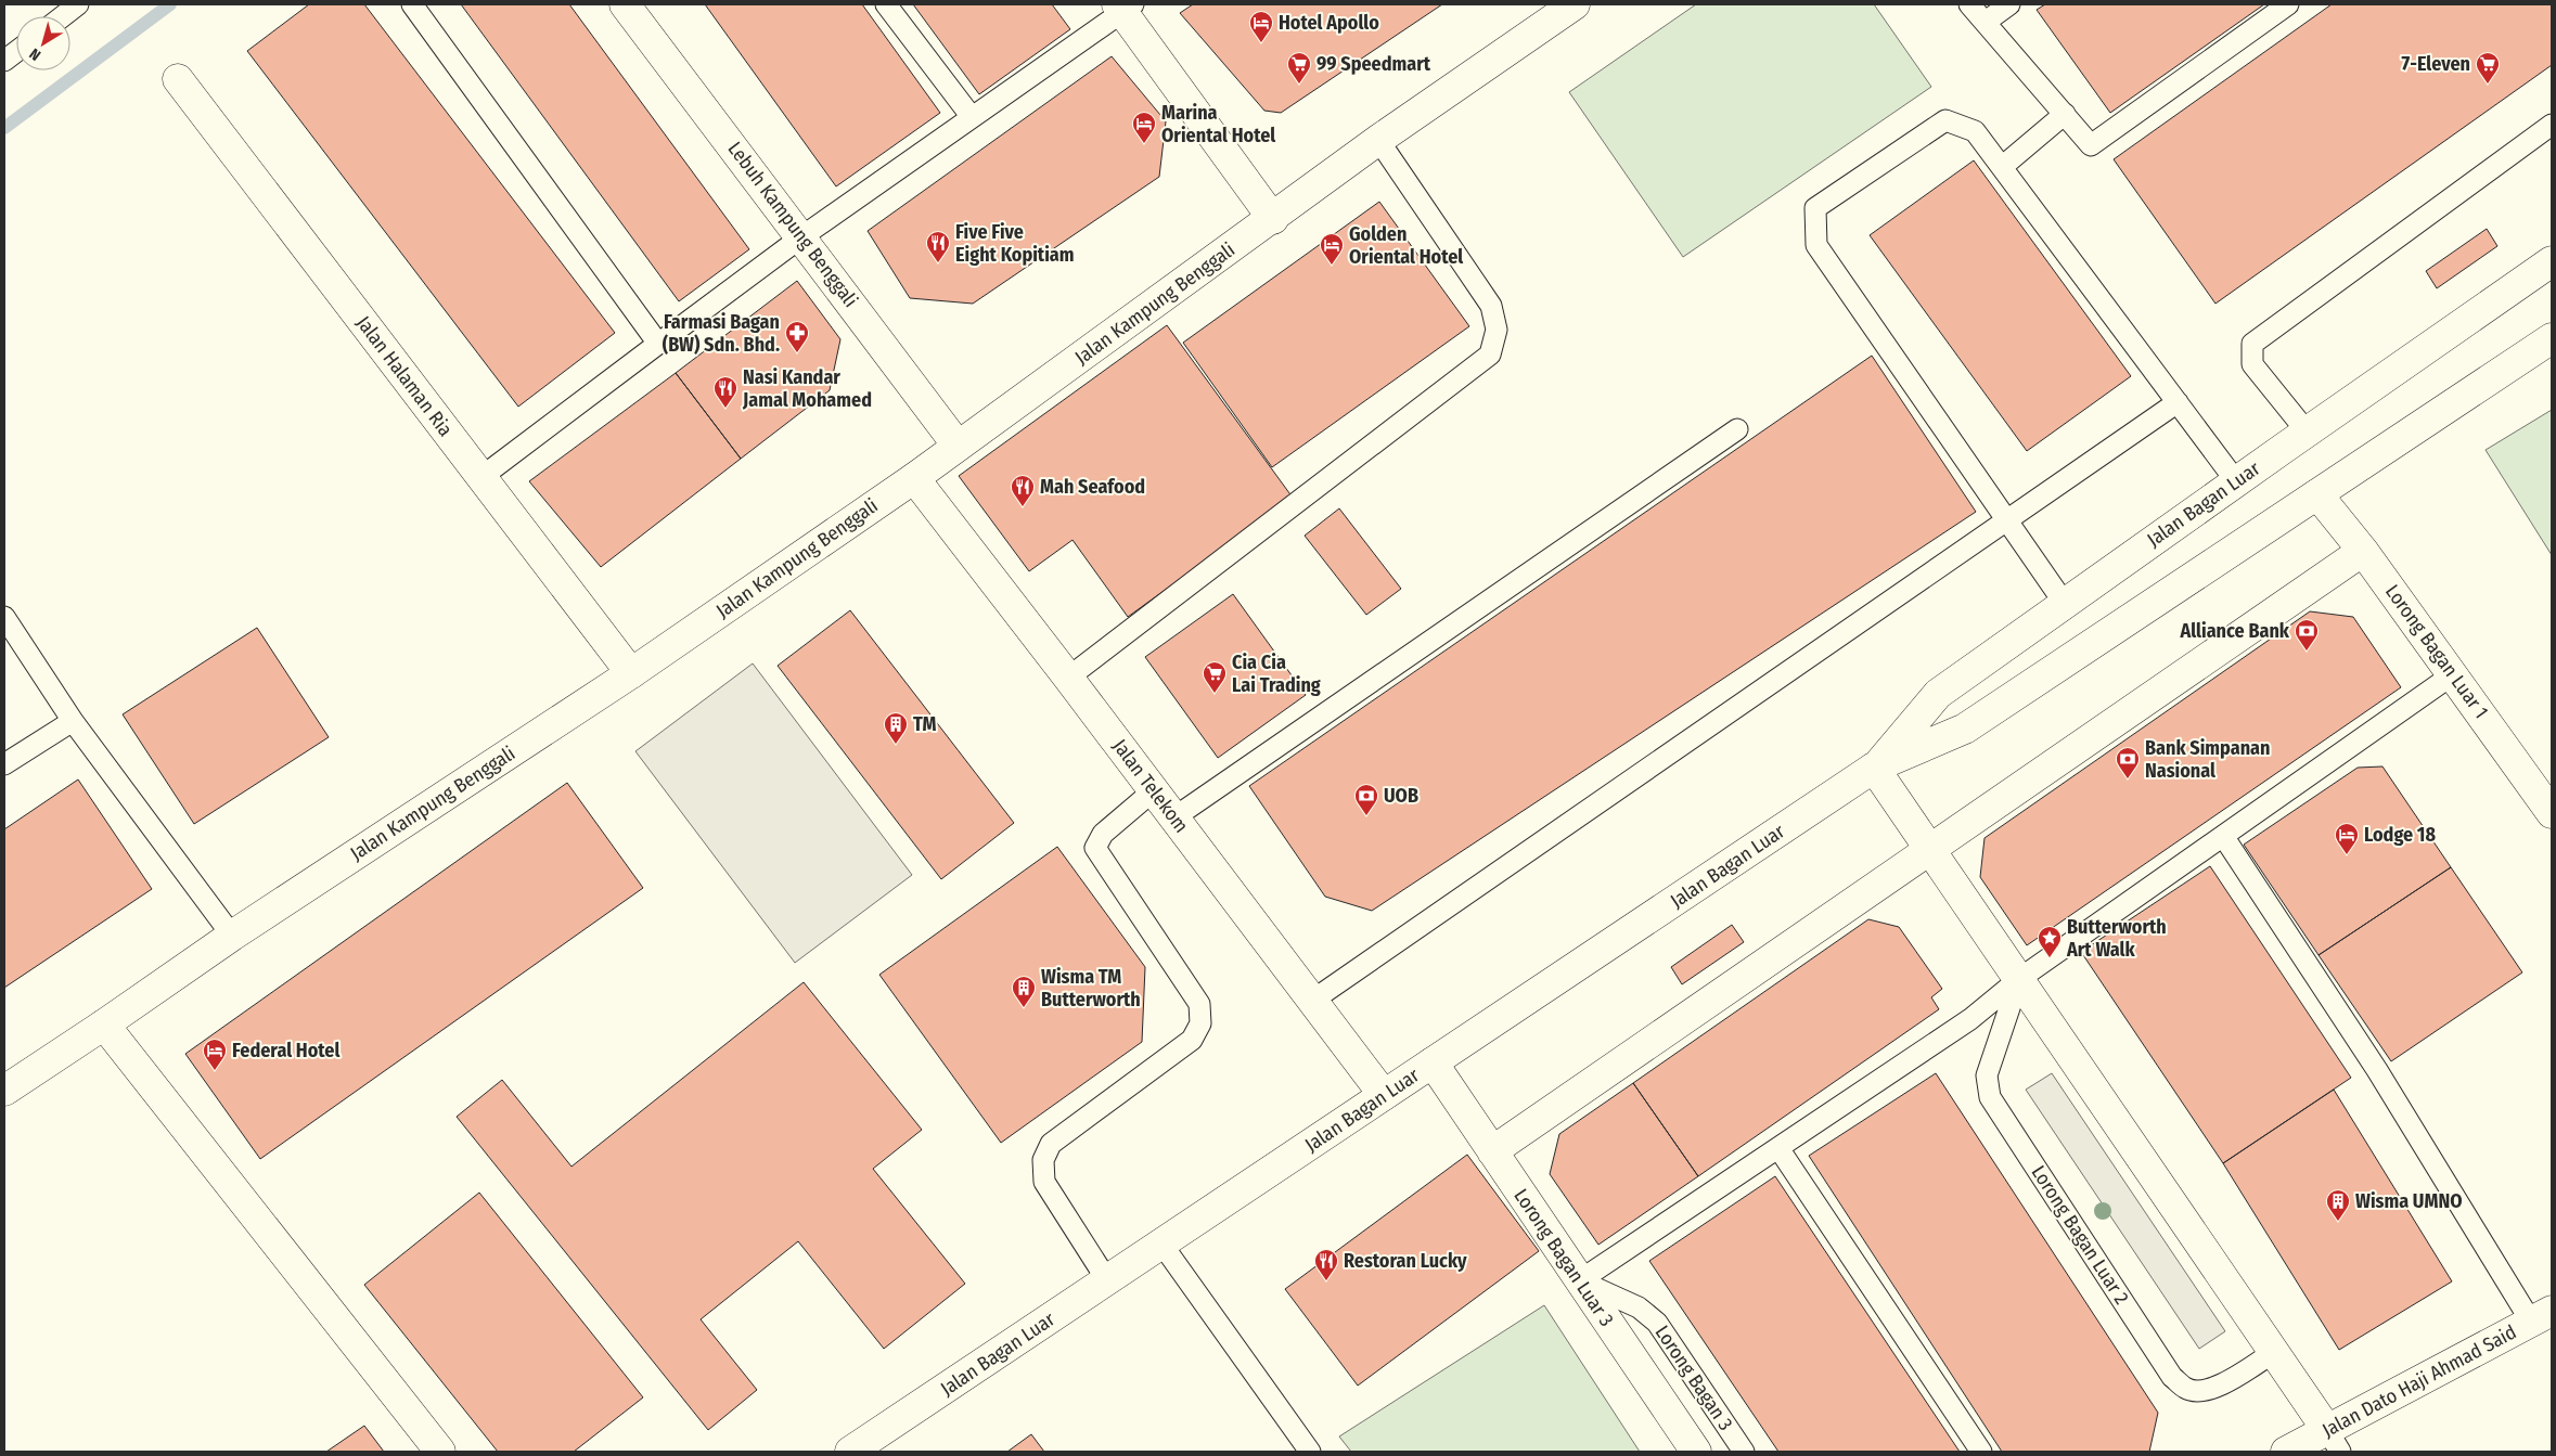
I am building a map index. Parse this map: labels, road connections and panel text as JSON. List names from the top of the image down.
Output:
{
  "streets": {
    "street": [
      "Lebuh Kampung Benggali",
      "Jalan Kampung Benggali",
      "Jalan Halaman Ria",
      "Jalan Bagan Luar",
      "Lorong Bagan Luar 1",
      "Jalan Telekom",
      "Lorong Bagan Luar 3",
      "Jalan Dato Haji Ahmad Said"
    ],
    "lane": ["Lorong Bagan Luar 2", "Lorong Bagan 3"]
  },
  "crossings": [
    ["Lebuh Kampung Benggali", "Jalan Kampung Benggali"],
    ["Jalan Kampung Benggali", "Jalan Halaman Ria"],
    ["Jalan Kampung Benggali", "Jalan Telekom"],
    ["Jalan Bagan Luar", "Lorong Bagan Luar 1"],
    ["Jalan Bagan Luar", "Jalan Telekom"],
    ["Jalan Bagan Luar", "Lorong Bagan Luar 3"],
    ["Lorong Bagan Luar 3", "Lorong Bagan 3"]
  ],
  "places": {
    "hotel": [
      "Hotel Apollo",
      "Marina Oriental Hotel",
      "Golden Oriental Hotel",
      "Lodge 18",
      "Federal Hotel"
    ],
    "supermarket": ["99 Speedmart", "7-Eleven", "Cia Cia Lai Trading"],
    "restaurant": [
      "Five Five Eight Kopitiam",
      "Nasi Kandar Jamal Mohamed",
      "Mah Seafood",
      "Restoran Lucky"
    ],
    "pharmacy": ["Farmasi Bagan (BW) Sdn. Bhd."],
    "bank": ["Alliance Bank", "Bank Simpanan Nasional", "UOB"],
    "building": ["TM", "Wisma TM Butterworth", "Wisma UMNO"],
    "place": ["Butterworth Art Walk"]
  },
  "north": "bottom left"
}
